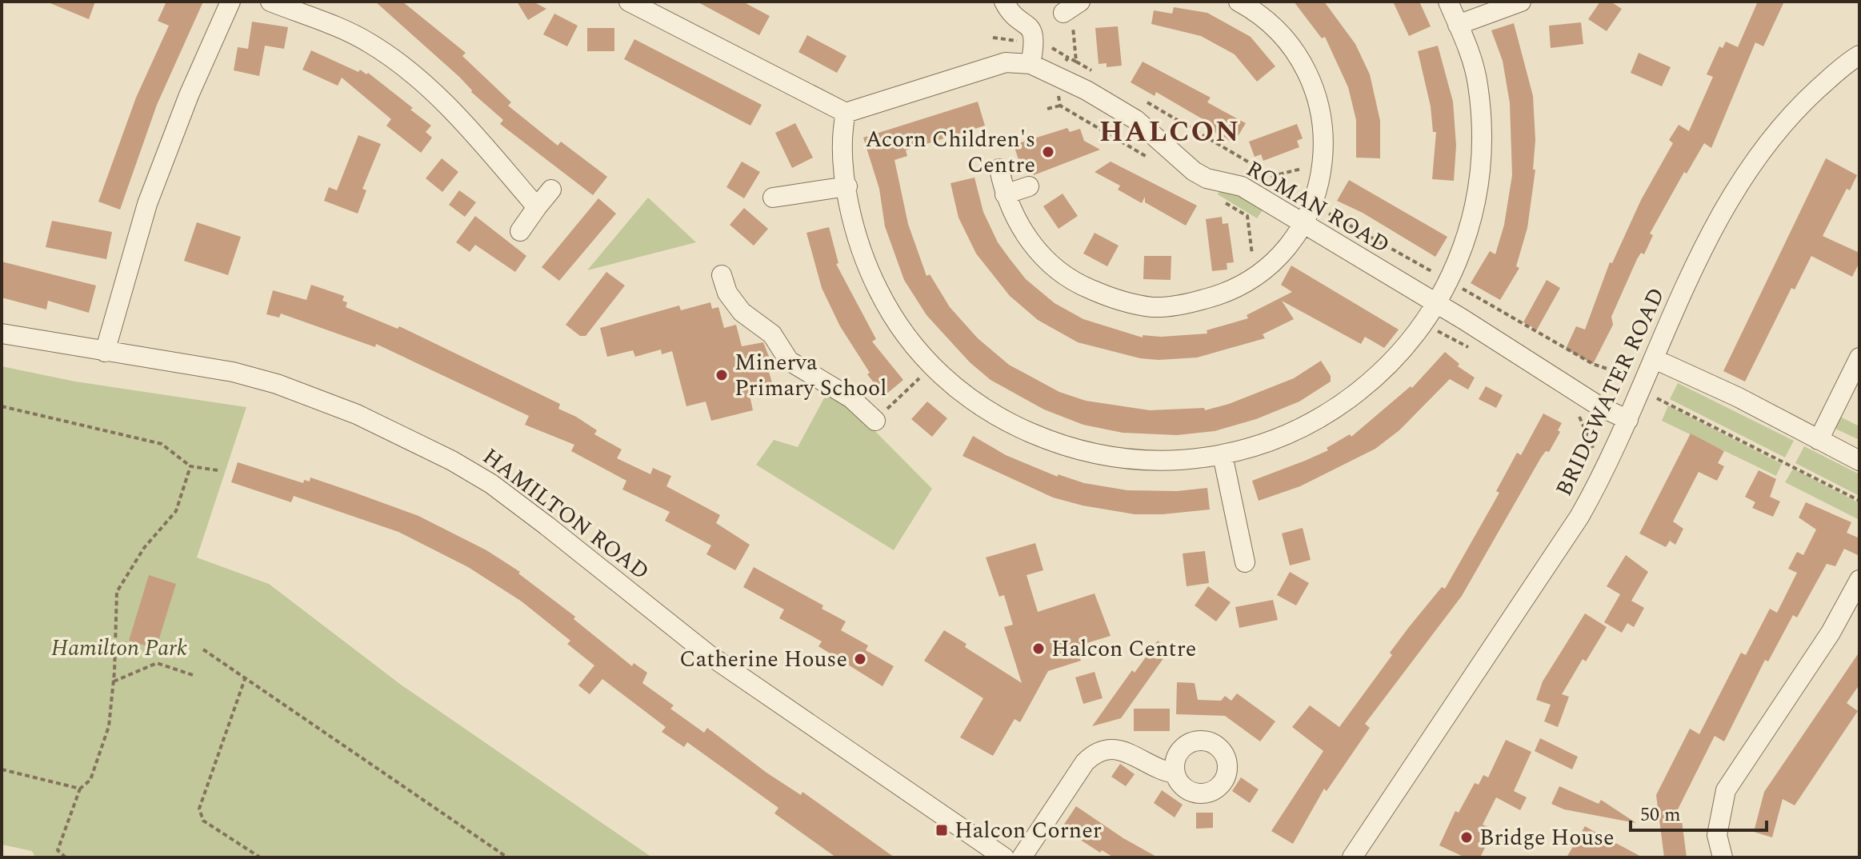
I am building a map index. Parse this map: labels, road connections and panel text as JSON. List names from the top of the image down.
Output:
{
  "streets": {
    "street": ["ROMAN ROAD", "BRIDGWATER ROAD", "HAMILTON ROAD"]
  },
  "crossings": [
    ["ROMAN ROAD", "BRIDGWATER ROAD"]
  ],
  "districts": ["HALCON"],
  "parks": ["Hamilton Park"],
  "places": {
    "other": [
      "Acorn Children's Centre",
      "Minerva Primary School",
      "Halcon Centre",
      "Catherine House",
      "Bridge House"
    ],
    "transit": ["Halcon Corner"]
  },
  "scale_bar": "50 m"
}
